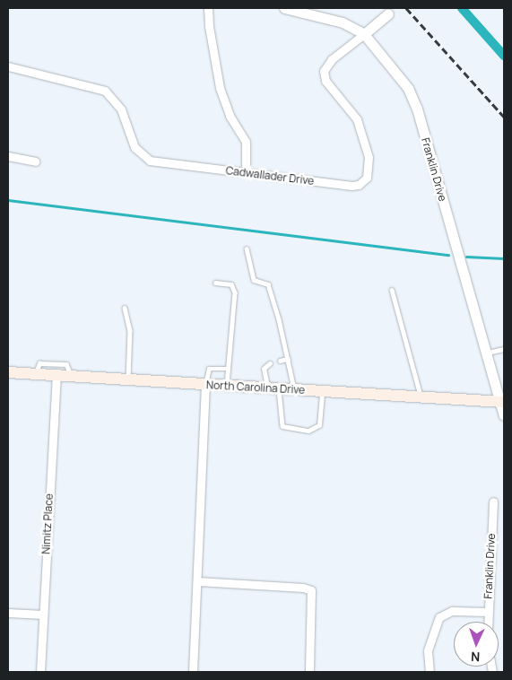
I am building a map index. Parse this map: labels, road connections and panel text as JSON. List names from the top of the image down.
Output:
{
  "streets": {
    "main road": ["North Carolina Drive"],
    "street": ["Franklin Drive", "Cadwallader Drive", "Nimitz Place"]
  },
  "crossings": [
    ["Franklin Drive", "Cadwallader Drive"],
    ["Franklin Drive", "North Carolina Drive"],
    ["North Carolina Drive", "Nimitz Place"]
  ],
  "north": "bottom"
}
